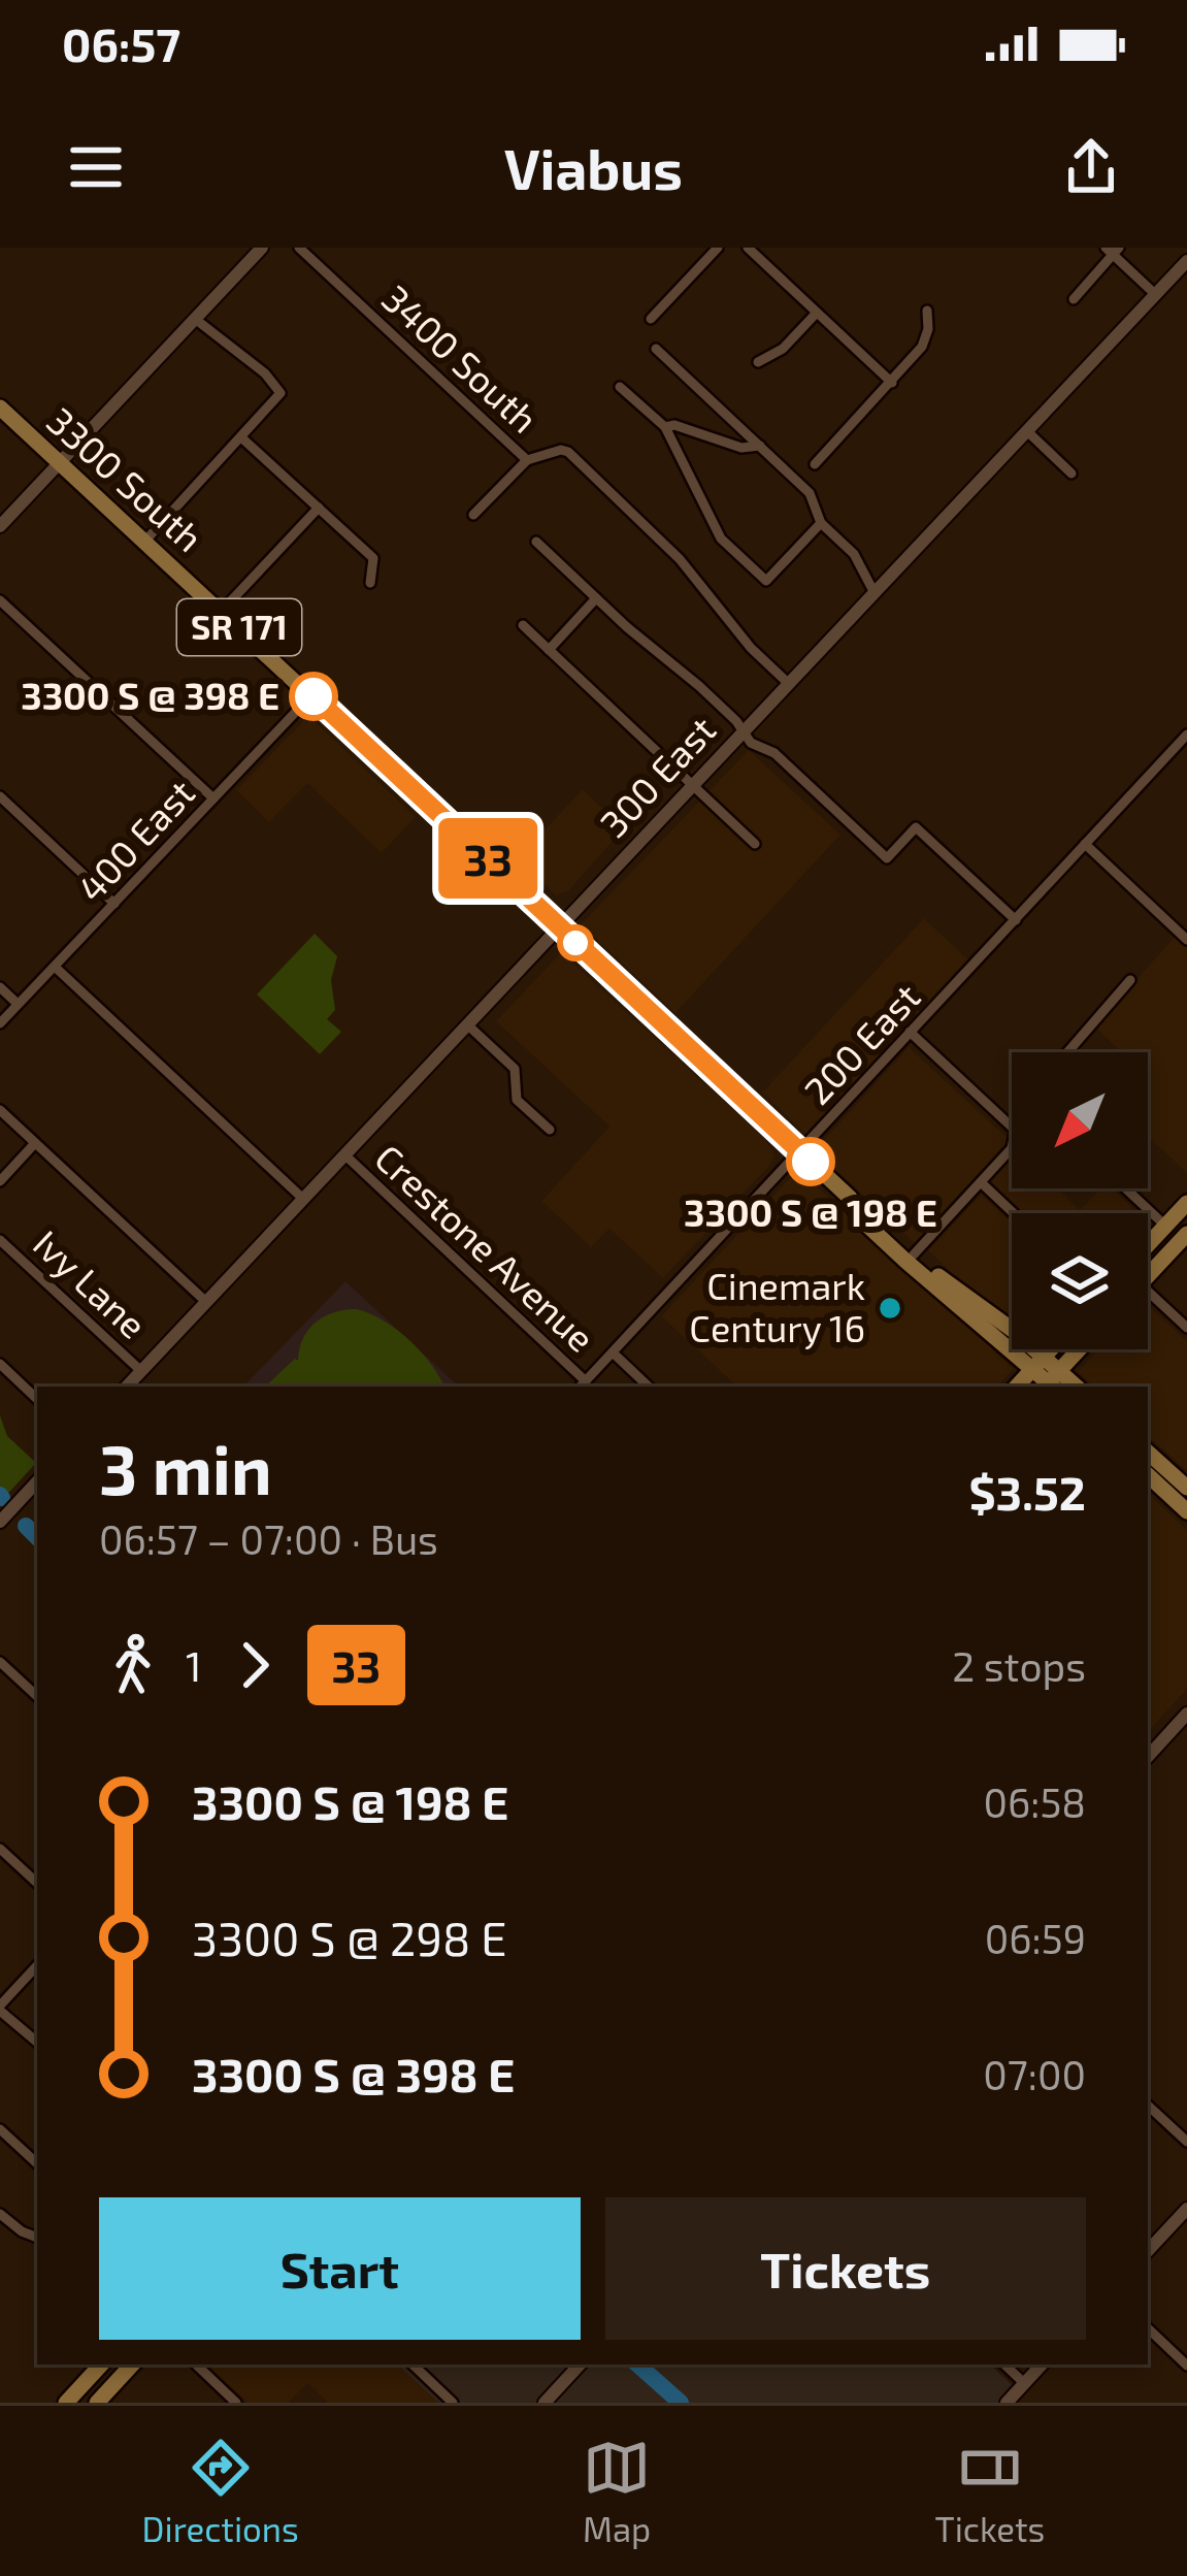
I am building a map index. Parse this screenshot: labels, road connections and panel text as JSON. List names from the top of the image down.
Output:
{
  "streets": {
    "main road": ["3300 South", "SR 171"],
    "street": [
      "3400 South",
      "300 East",
      "400 East",
      "200 East",
      "Crestone Avenue",
      "Ivy Lane"
    ]
  },
  "crossings": [
    ["3300 South", "300 East"],
    ["3300 South", "400 East"],
    ["3300 South", "200 East"],
    ["300 East", "Crestone Avenue"],
    ["300 East", "Ivy Lane"],
    ["200 East", "Crestone Avenue"]
  ],
  "places": ["3300 S @ 398 E", "3300 S @ 198 E", "Cinemark Century 16"],
  "lines": ["bus line 33"],
  "north": "bottom left",
  "page": {
    "status": "06:57",
    "header": "Viabus",
    "on_map": "33",
    "heading": ["3 min", "06:57 – 07:00 · Bus", "$3.52"],
    "legs": ["1", "33", "2 stops"],
    "list": [
      {
        "name": "3300 S @ 198 E",
        "value": "06:58"
      },
      {
        "name": "3300 S @ 298 E",
        "value": "06:59"
      },
      {
        "name": "3300 S @ 398 E",
        "value": "07:00"
      }
    ],
    "buttons": ["Start", "Tickets"],
    "tabs": ["Directions", "Map", "Tickets"]
  }
}
